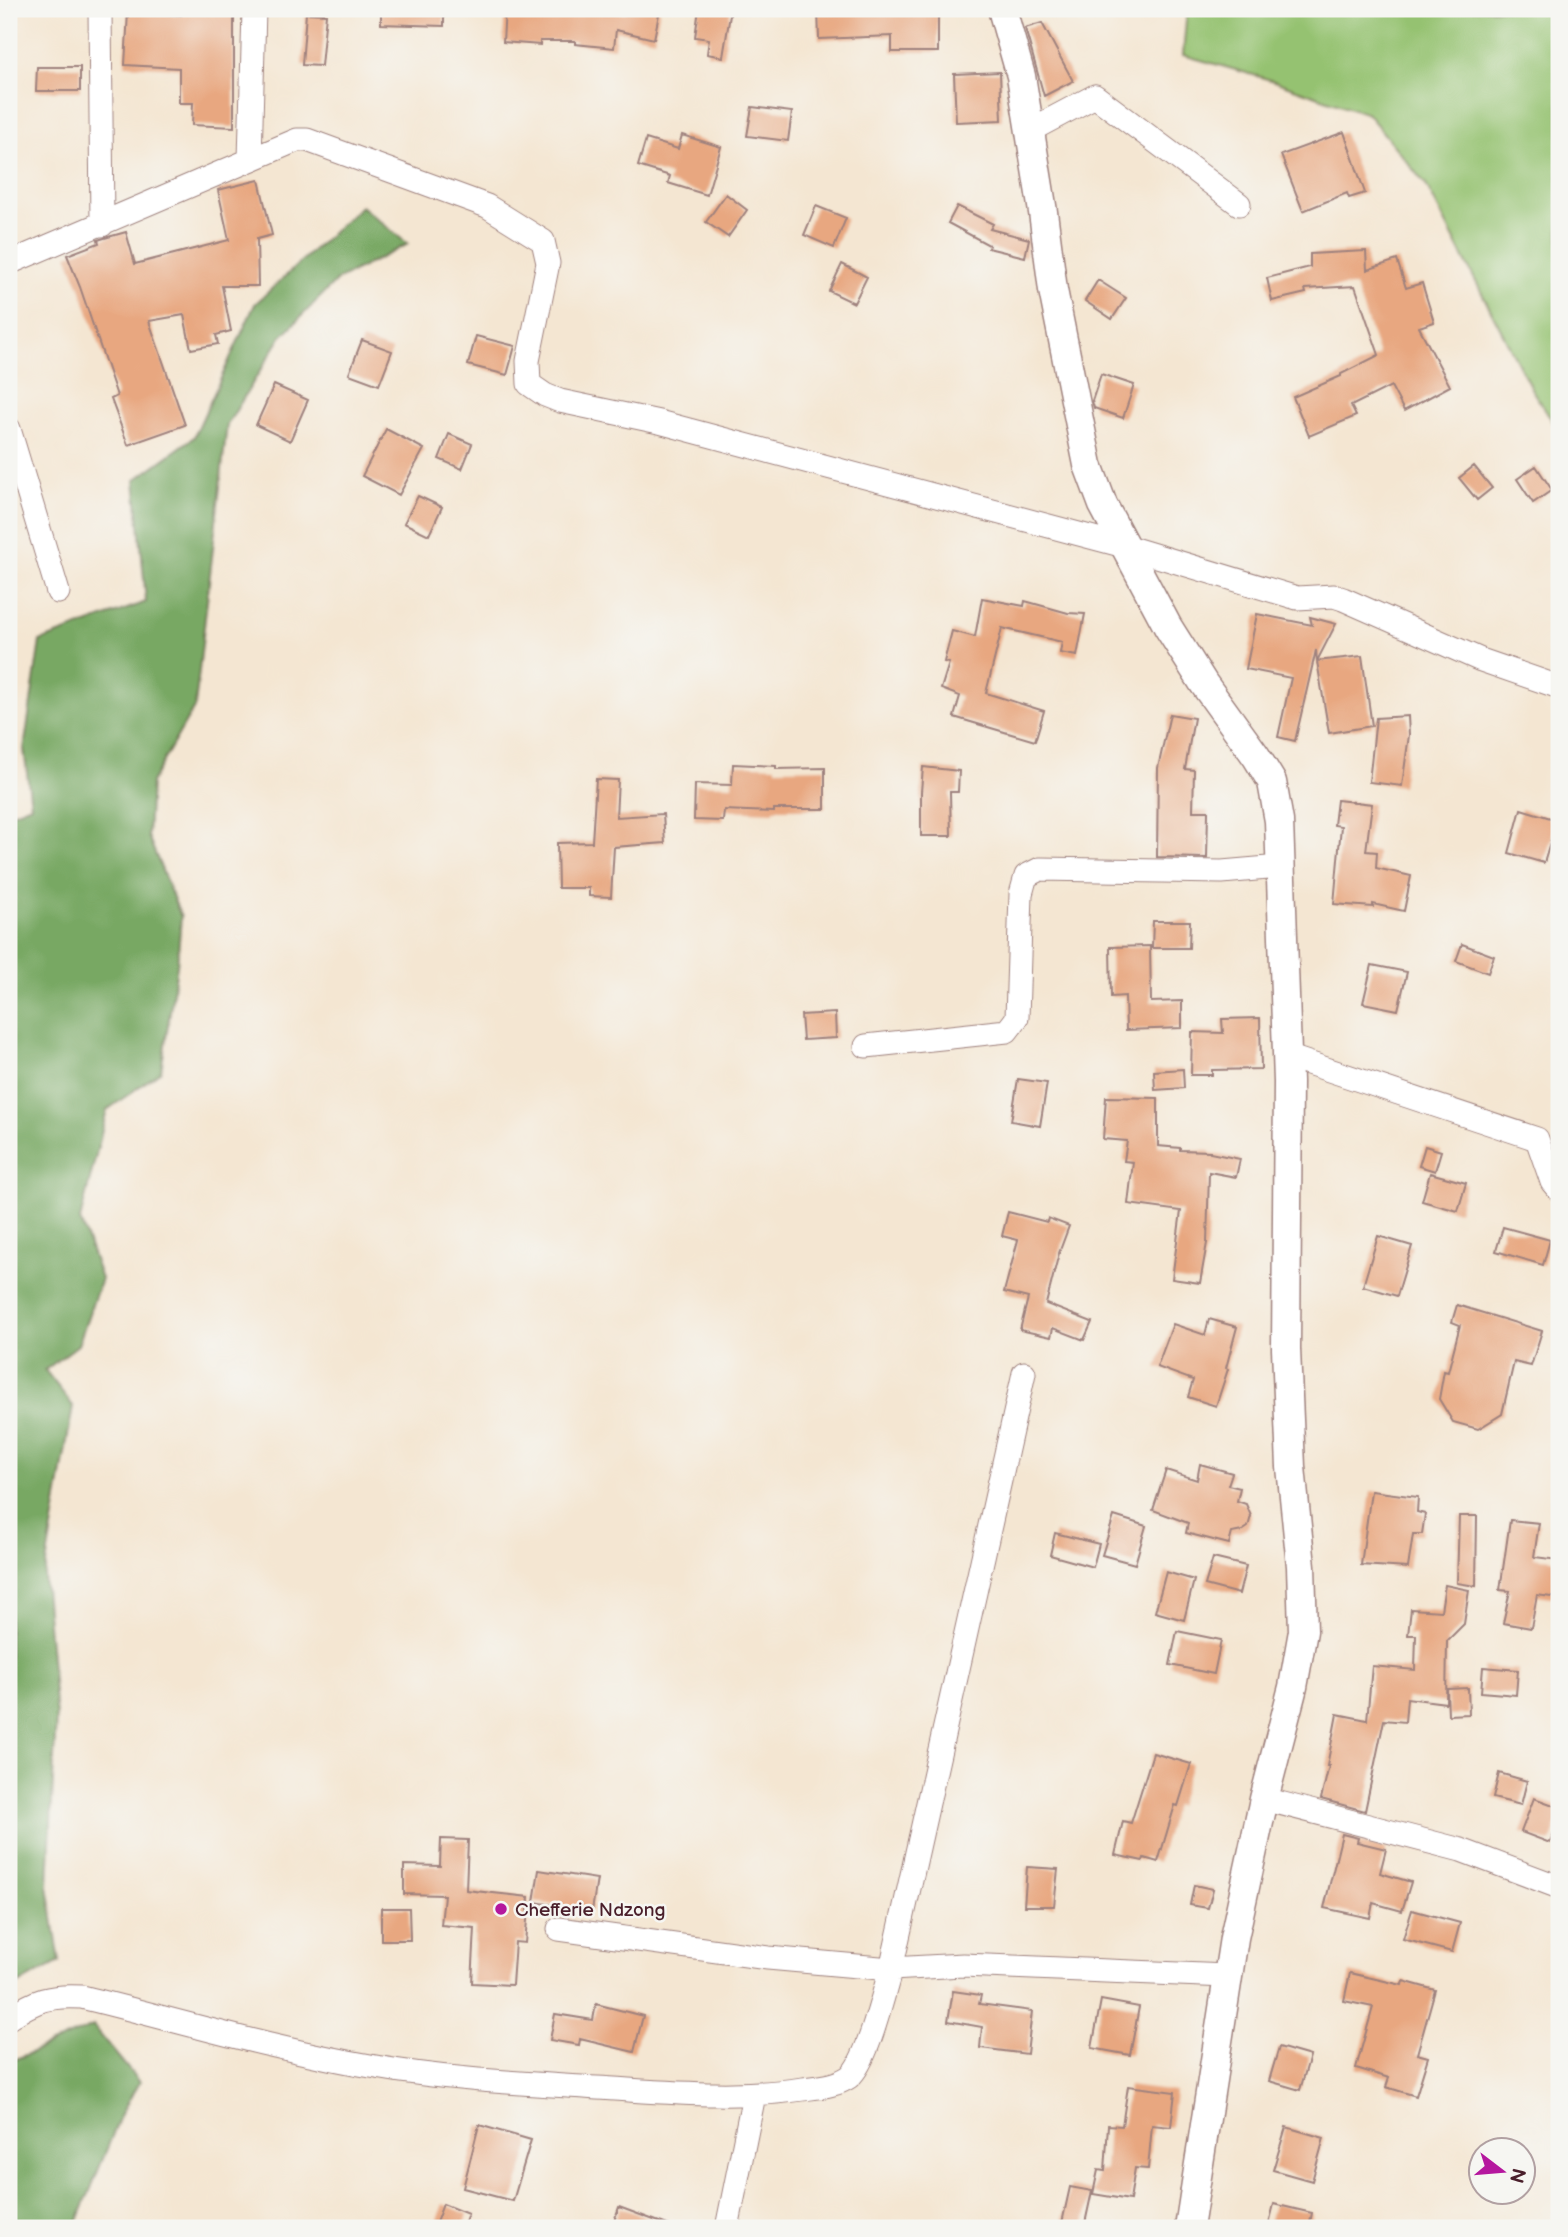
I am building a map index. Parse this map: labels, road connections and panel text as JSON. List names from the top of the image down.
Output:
{
  "places": ["Chefferie Ndzong"],
  "north": "right"
}
